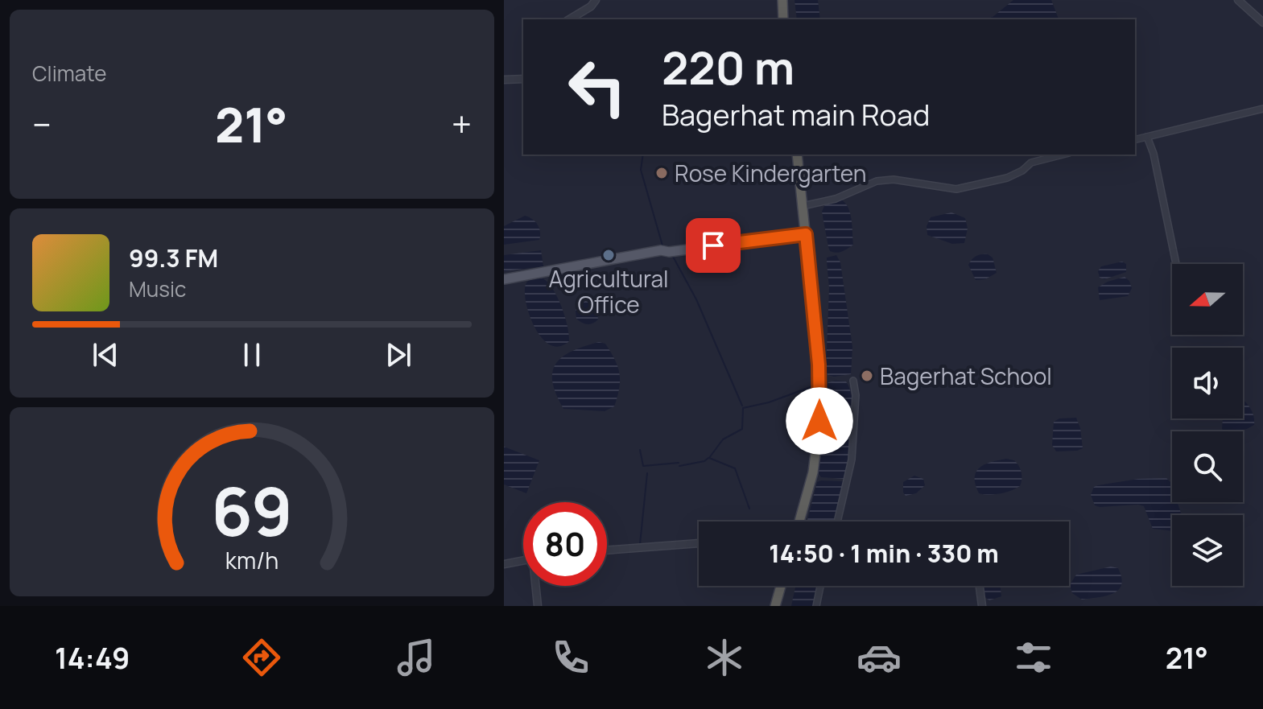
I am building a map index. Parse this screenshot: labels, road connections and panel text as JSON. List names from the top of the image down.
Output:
{
  "places": ["Rose Kindergarten", "Agricultural Office", "Bagerhat School"],
  "north": "left",
  "page": {
    "tile": "Climate",
    "turn": ["220 m", "Bagerhat main Road"],
    "heat": ["−", "21°", "+"],
    "song": ["99.3 FM", "Music"],
    "limit": "80",
    "trip": "14:50 · 1 min · 330 m",
    "tabs": ["14:49", "21°"],
    "gauge": ["69", "km/h"]
  }
}
